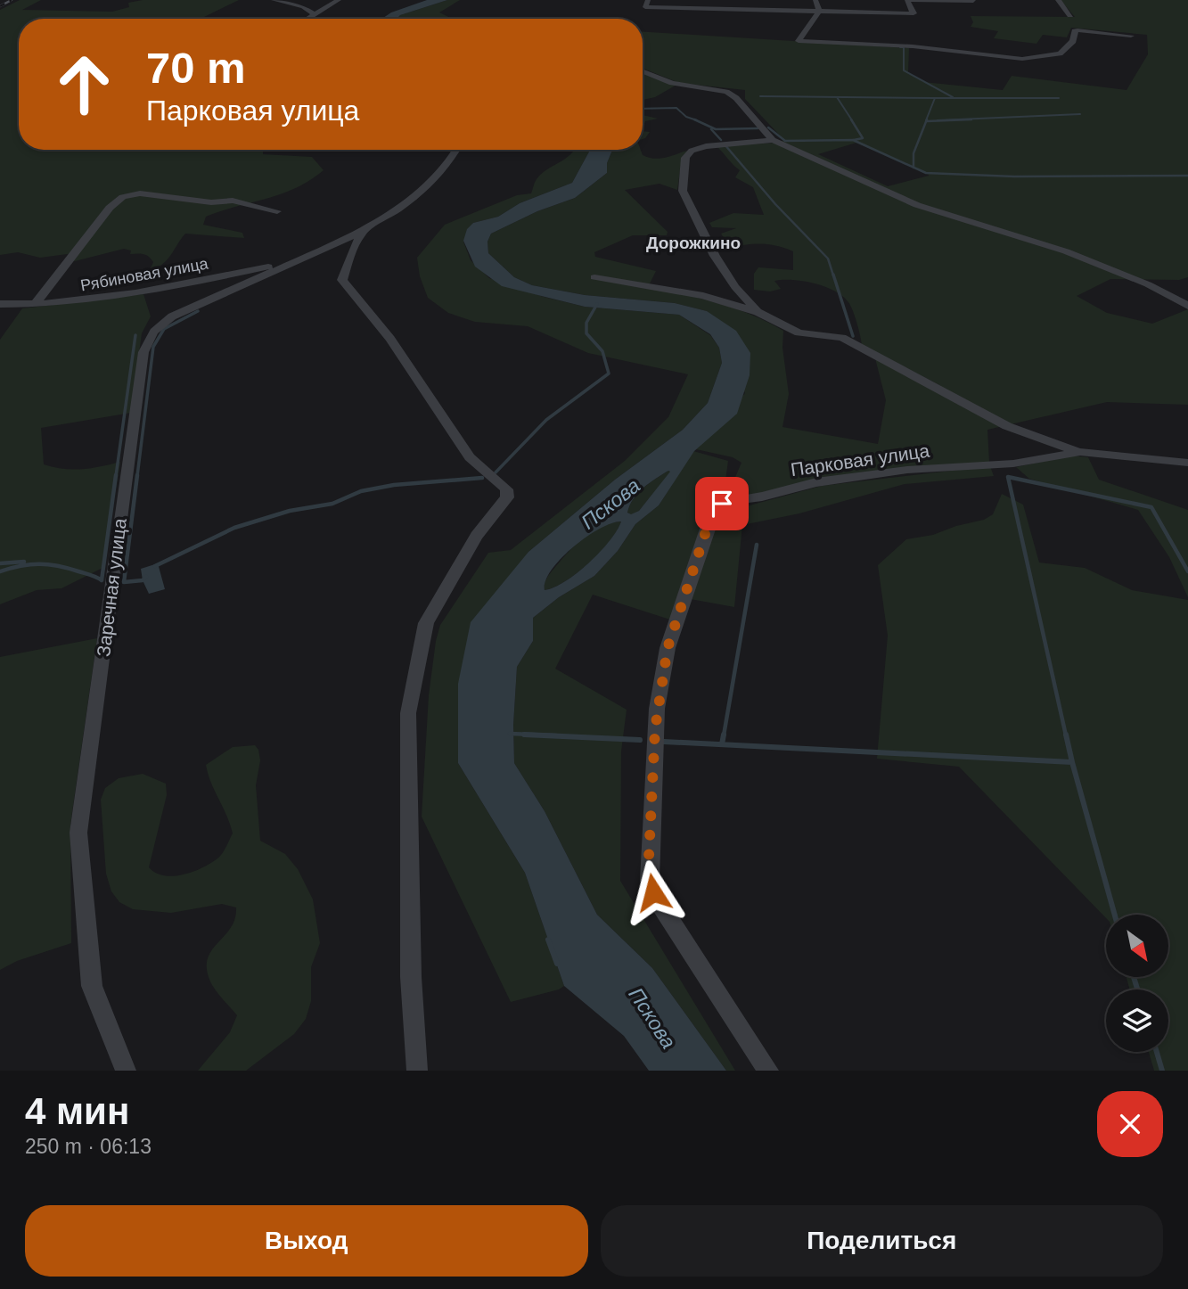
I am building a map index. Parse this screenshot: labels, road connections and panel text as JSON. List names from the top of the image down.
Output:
{
  "streets": {
    "street": ["Рябиновая улица", "Парковая улица", "Заречная улица"]
  },
  "crossings": [
    ["Рябиновая улица", "Заречная улица"]
  ],
  "districts": ["Дорожкино"],
  "water": ["Пскова"],
  "north": "bottom right",
  "page": {
    "turn": ["70 m", "Парковая улица"],
    "heading": ["4 мин", "250 m · 06:13"],
    "buttons": ["Выход", "Поделиться"]
  }
}
